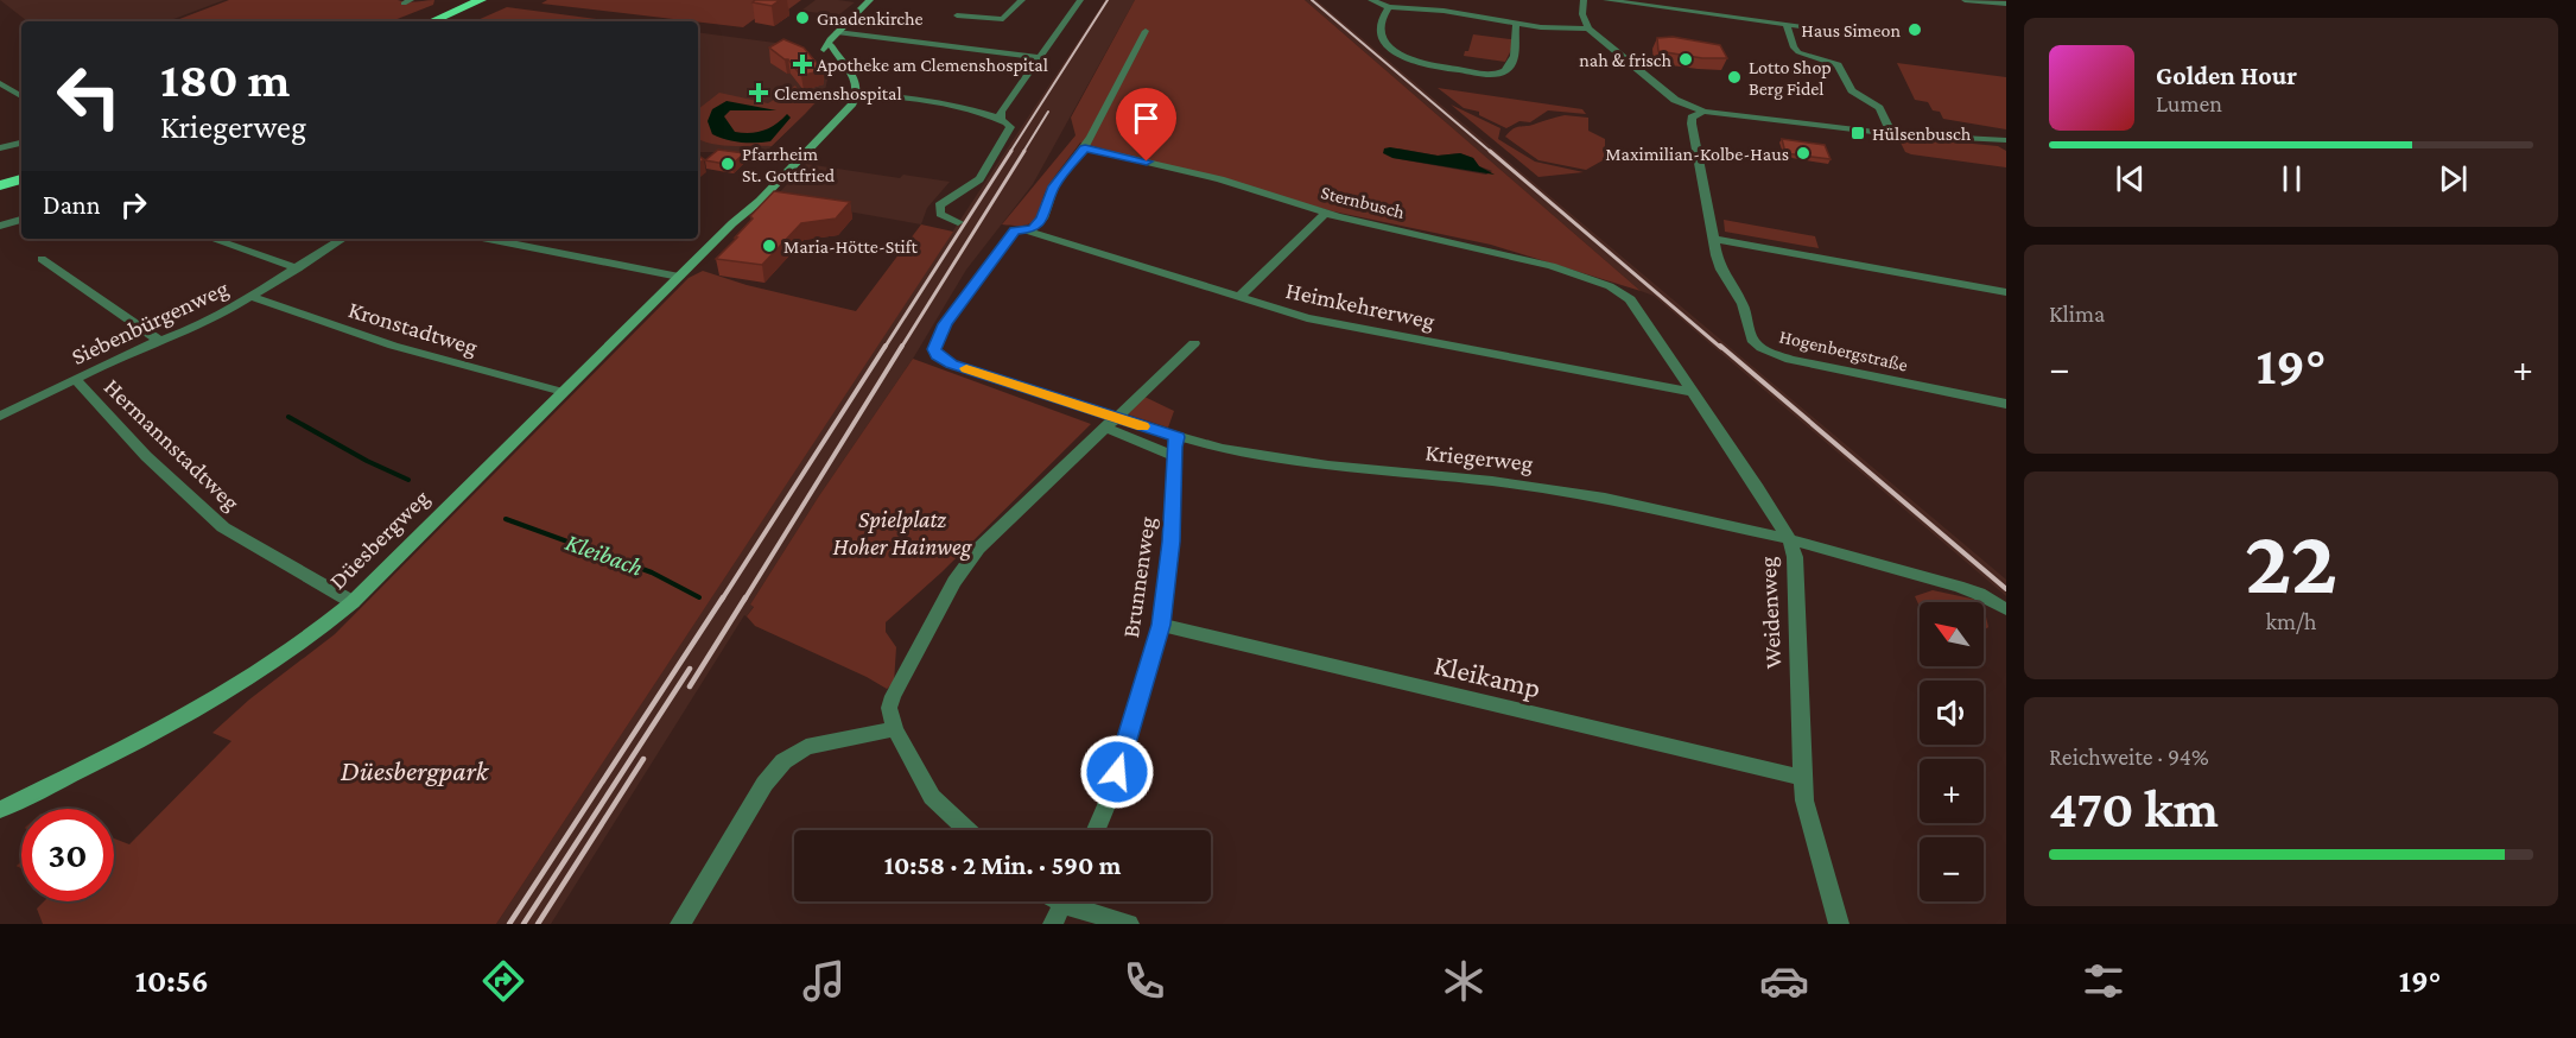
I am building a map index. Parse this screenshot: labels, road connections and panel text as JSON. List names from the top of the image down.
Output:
{
  "streets": {
    "street": [
      "Sternbusch",
      "Heimkehrerweg",
      "Siebenbürgenweg",
      "Kronstadtweg",
      "Hogenbergstraße",
      "Hermannstadtweg",
      "Kriegerweg",
      "Düesbergweg",
      "Brunnenweg",
      "Weidenweg",
      "Kleikamp"
    ]
  },
  "crossings": [
    ["Sternbusch", "Weidenweg"],
    ["Heimkehrerweg", "Kriegerweg"],
    ["Heimkehrerweg", "Weidenweg"],
    ["Siebenbürgenweg", "Kronstadtweg"],
    ["Siebenbürgenweg", "Hermannstadtweg"],
    ["Kronstadtweg", "Düesbergweg"],
    ["Hermannstadtweg", "Düesbergweg"],
    ["Kriegerweg", "Brunnenweg"],
    ["Kriegerweg", "Weidenweg"],
    ["Brunnenweg", "Kleikamp"],
    ["Weidenweg", "Kleikamp"]
  ],
  "water": ["Kleibach"],
  "parks": ["Spielplatz Hoher Hainweg", "Düesbergpark"],
  "places": {
    "other": [
      "Gnadenkirche",
      "Haus Simeon",
      "nah & frisch",
      "Lotto Shop Berg Fidel",
      "Maximilian-Kolbe-Haus",
      "Pfarrheim St. Gottfried",
      "Maria-Hötte-Stift"
    ],
    "health": ["Apotheke am Clemenshospital", "Clemenshospital"],
    "transit": ["Hülsenbusch"]
  },
  "north": "top left",
  "page": {
    "turn": ["180 m", "Kriegerweg"],
    "song": ["Golden Hour", "Lumen"],
    "then": "Dann",
    "tile": [
      "Klima",
      ["22", "km/h"],
      ["Reichweite · 94%", "470 km"]
    ],
    "heat": ["−", "19°", "+"],
    "map_buttons": ["+", "−"],
    "limit": "30",
    "trip": "10:58 · 2 Min. · 590 m",
    "tabs": ["10:56", "19°"]
  }
}
